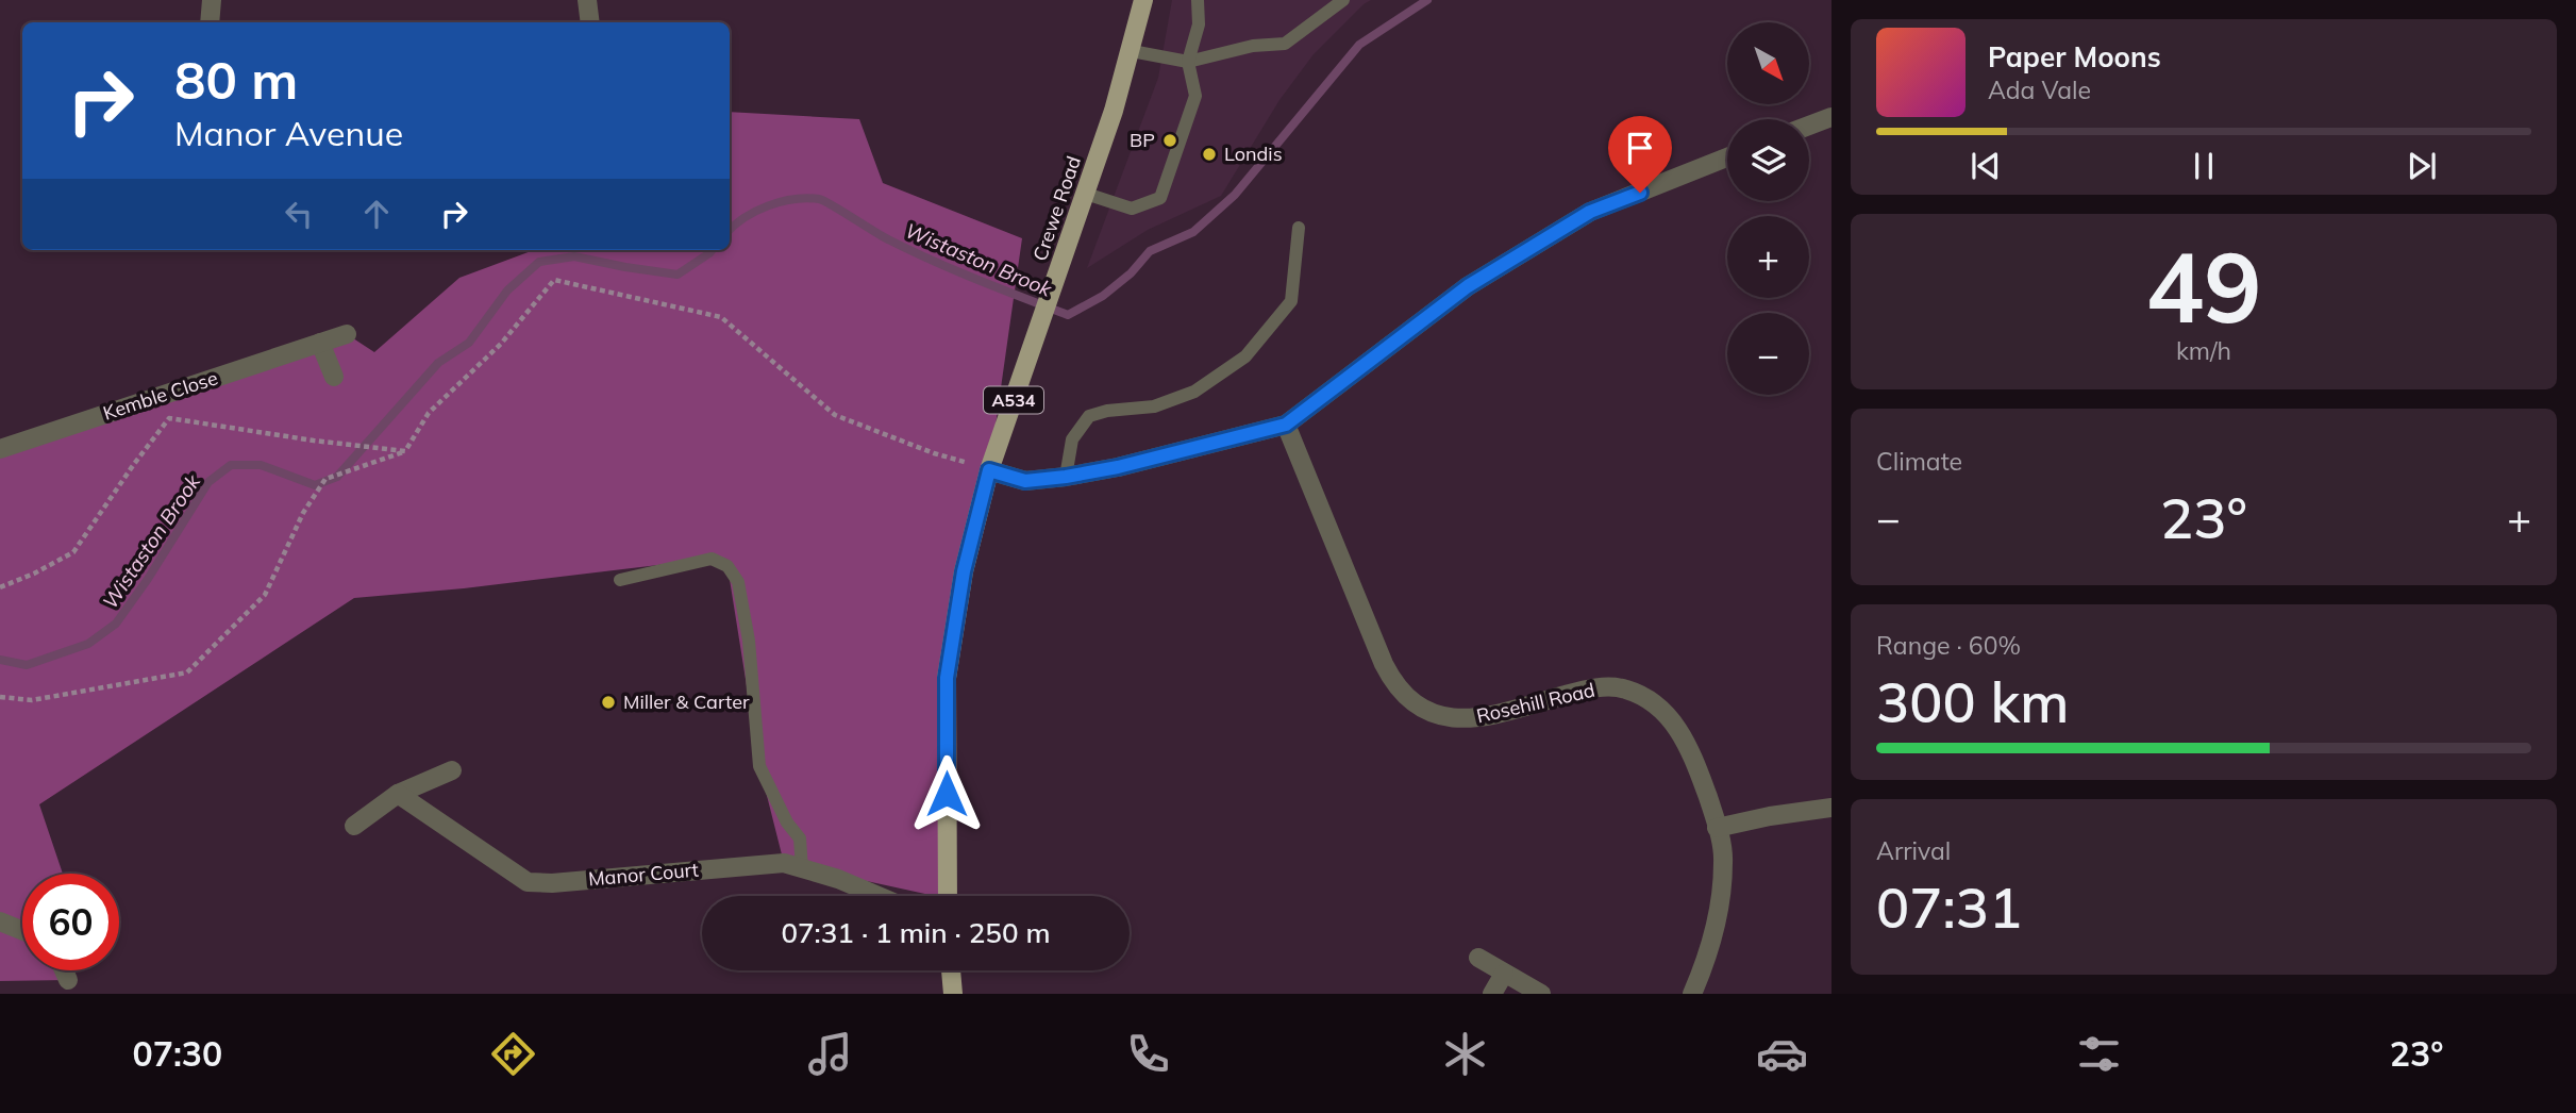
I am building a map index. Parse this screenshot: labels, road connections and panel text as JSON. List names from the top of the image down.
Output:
{
  "streets": {
    "main road": ["Crewe Road", "A534"],
    "street": ["Kemble Close", "Rosehill Road", "Manor Court"]
  },
  "crossings": [
    ["Crewe Road", "A534"]
  ],
  "water": ["Wistaston Brook"],
  "places": ["BP", "Londis", "Miller & Carter"],
  "north": "bottom right",
  "page": {
    "map_buttons": ["+", "−"],
    "turn": ["80 m", "Manor Avenue"],
    "song": ["Paper Moons", "Ada Vale"],
    "tile": [
      ["49", "km/h"],
      "Climate",
      ["Range · 60%", "300 km"],
      ["Arrival", "07:31"]
    ],
    "heat": ["−", "23°", "+"],
    "limit": "60",
    "trip": "07:31 · 1 min · 250 m",
    "tabs": ["07:30", "23°"]
  }
}
